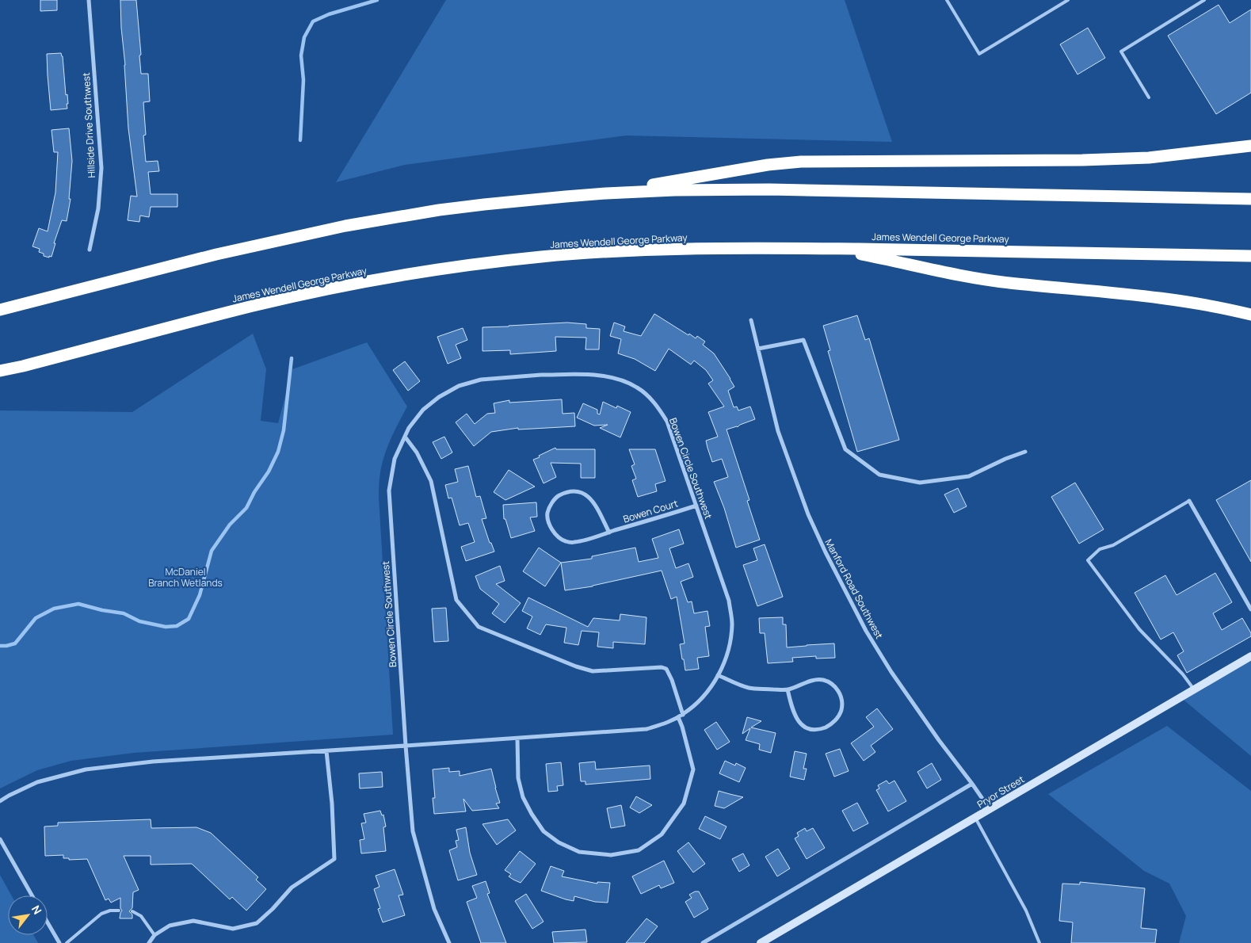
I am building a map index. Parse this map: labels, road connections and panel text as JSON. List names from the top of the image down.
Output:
{
  "streets": {
    "highway": ["James Wendell George Parkway"],
    "main road": ["Pryor Street"],
    "street": [
      "Hillside Drive Southwest",
      "Bowen Circle Southwest",
      "Bowen Court",
      "Manford Road Southwest"
    ]
  },
  "crossings": [
    ["Bowen Circle Southwest", "Bowen Court"],
    ["Manford Road Southwest", "Pryor Street"]
  ],
  "parks": ["McDaniel Branch Wetlands"],
  "north": "top right"
}
